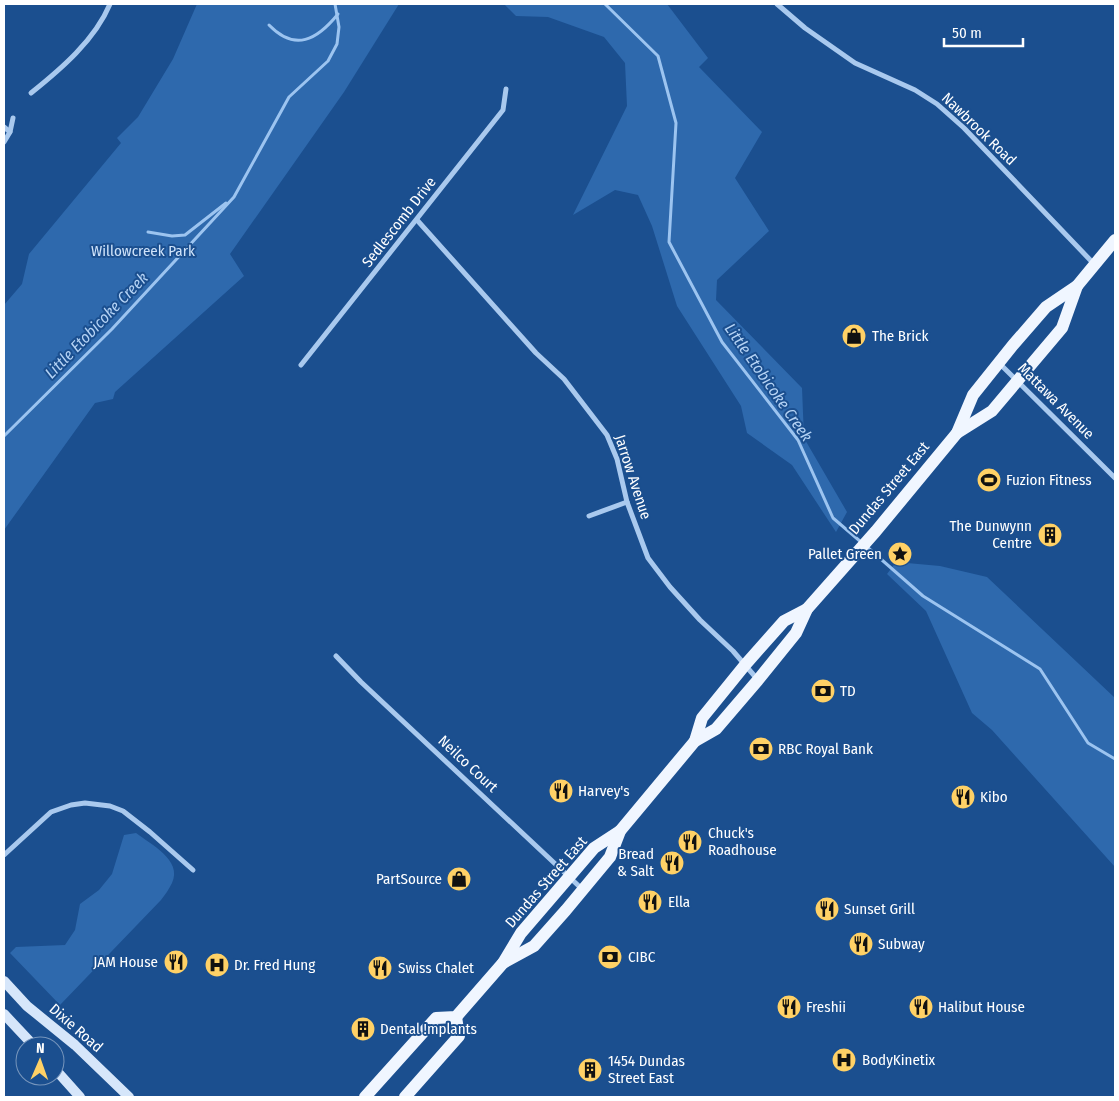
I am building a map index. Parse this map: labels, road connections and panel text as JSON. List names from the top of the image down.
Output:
{
  "streets": {
    "main road": ["Dundas Street East", "Dixie Road"],
    "street": [
      "Nawbrook Road",
      "Sedlescomb Drive",
      "Mattawa Avenue",
      "Jarrow Avenue",
      "Neilco Court"
    ]
  },
  "crossings": [
    ["Nawbrook Road", "Dundas Street East"],
    ["Sedlescomb Drive", "Jarrow Avenue"],
    ["Mattawa Avenue", "Dundas Street East"],
    ["Jarrow Avenue", "Dundas Street East"],
    ["Dundas Street East", "Neilco Court"]
  ],
  "water": ["Little Etobicoke Creek"],
  "parks": ["Willowcreek Park"],
  "places": {
    "shop": ["The Brick", "PartSource"],
    "sports": ["Fuzion Fitness"],
    "building": ["The Dunwynn Centre", "Dental !mplants", "1454 Dundas Street East"],
    "place": ["Pallet Green"],
    "bank": ["TD", "RBC Royal Bank", "CIBC"],
    "restaurant": [
      "Harvey's",
      "Kibo",
      "Chuck's Roadhouse",
      "Bread & Salt",
      "Ella",
      "Sunset Grill",
      "Subway",
      "JAM House",
      "Swiss Chalet",
      "Freshii",
      "Halibut House"
    ],
    "hospital": ["Dr. Fred Hung", "BodyKinetix"]
  },
  "scale_bar": "50 m",
  "north": "top"
}
